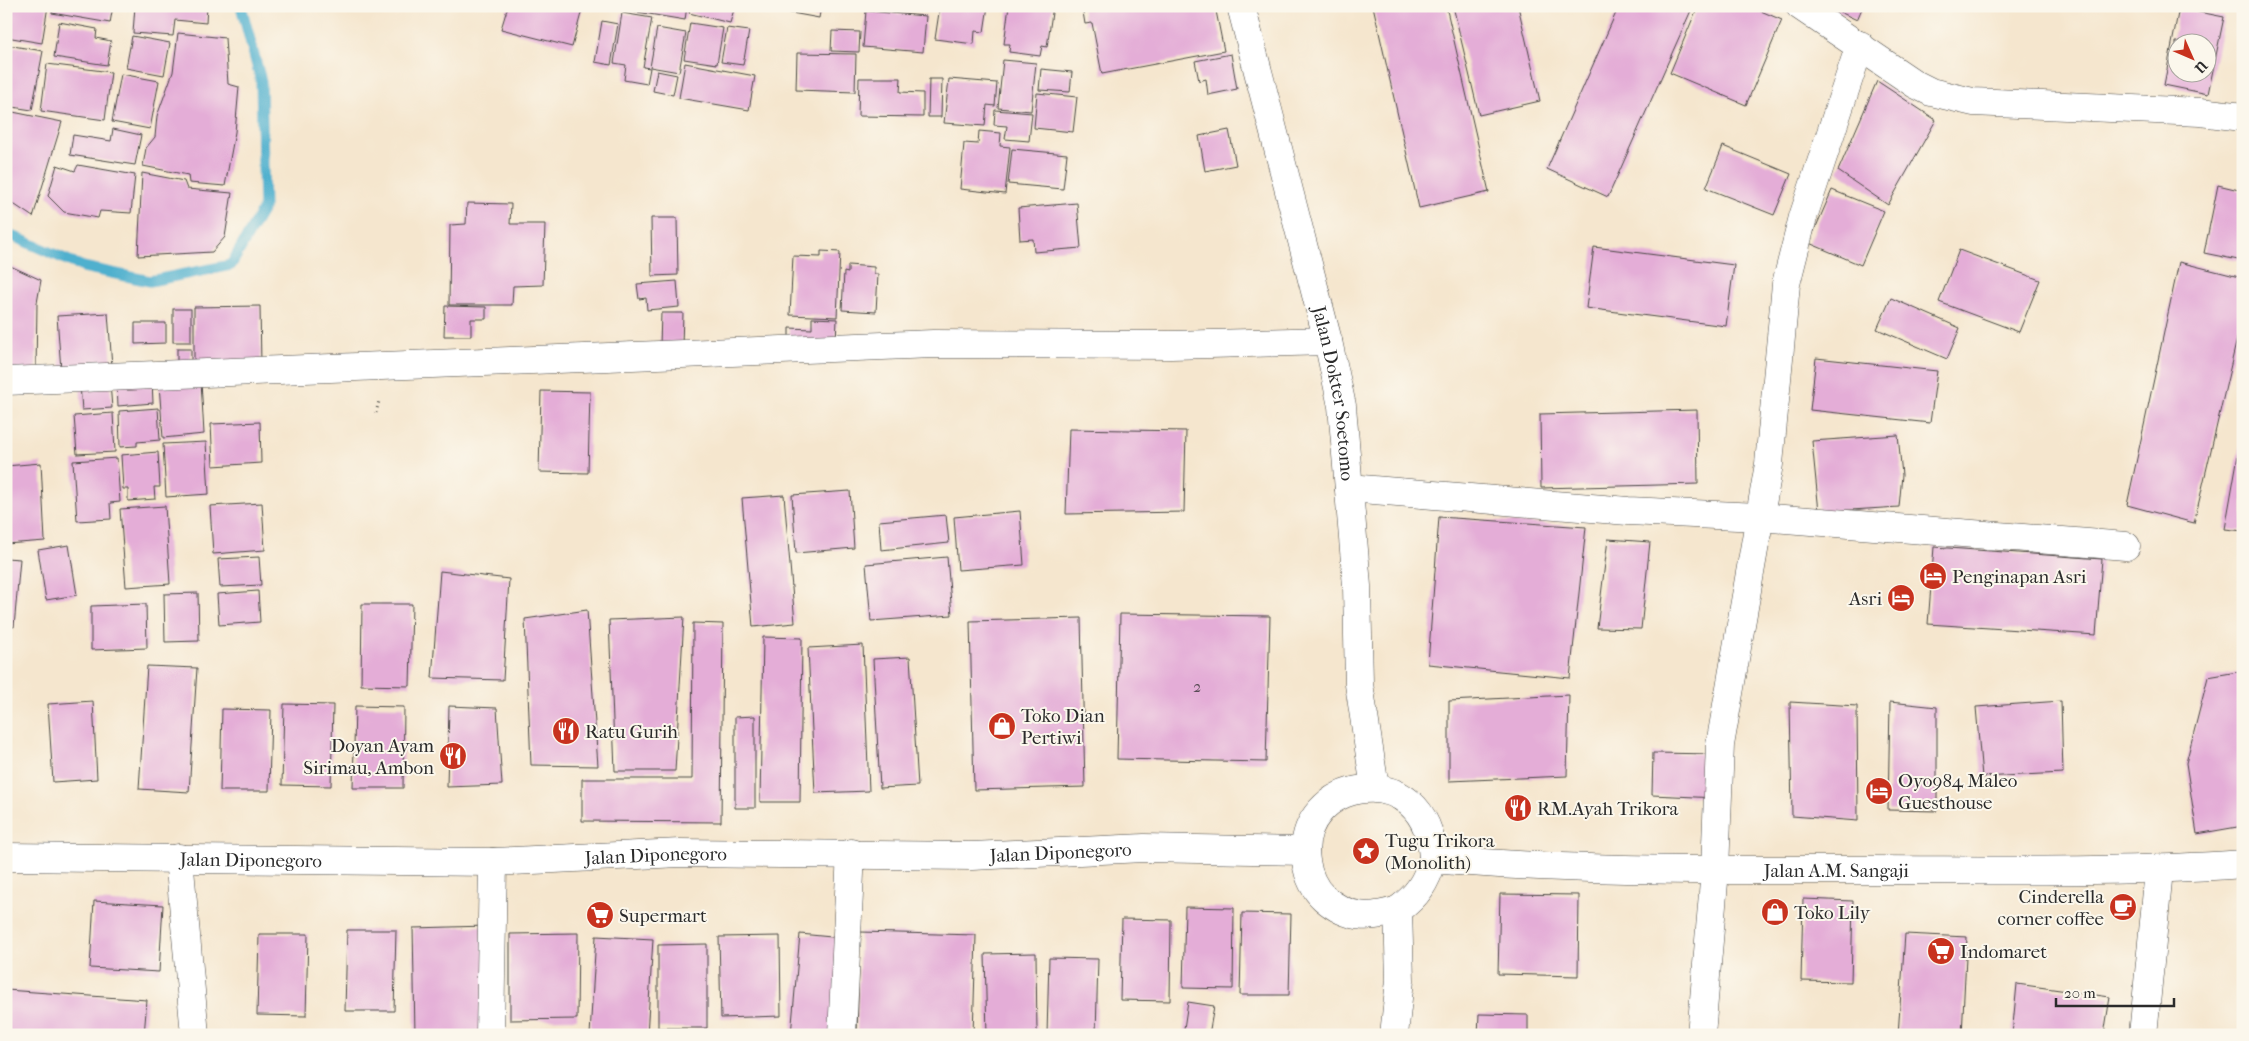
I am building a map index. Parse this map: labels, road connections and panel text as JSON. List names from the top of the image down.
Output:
{
  "streets": {
    "main road": ["Jalan Dokter Soetomo", "Jalan Diponegoro", "Jalan A.M. Sangaji"]
  },
  "crossings": [
    ["Jalan Dokter Soetomo", "Jalan Diponegoro"],
    ["Jalan Dokter Soetomo", "Jalan A.M. Sangaji"],
    ["Jalan Diponegoro", "Jalan A.M. Sangaji"]
  ],
  "places": {
    "hotel": ["Penginapan Asri", "Asri", "Oyo984 Maleo Guesthouse"],
    "shop": ["Toko Dian Pertiwi", "Toko Lily"],
    "restaurant": ["Ratu Gurih", "Doyan Ayam Sirimau, Ambon", "RM.Ayah Trikora"],
    "place": ["Tugu Trikora (Monolith)"],
    "cafe": ["Cinderella corner coffee"],
    "supermarket": ["Supermart", "Indomaret"]
  },
  "house_numbers": ["2"],
  "scale_bar": "20 m",
  "north": "bottom right"
}
